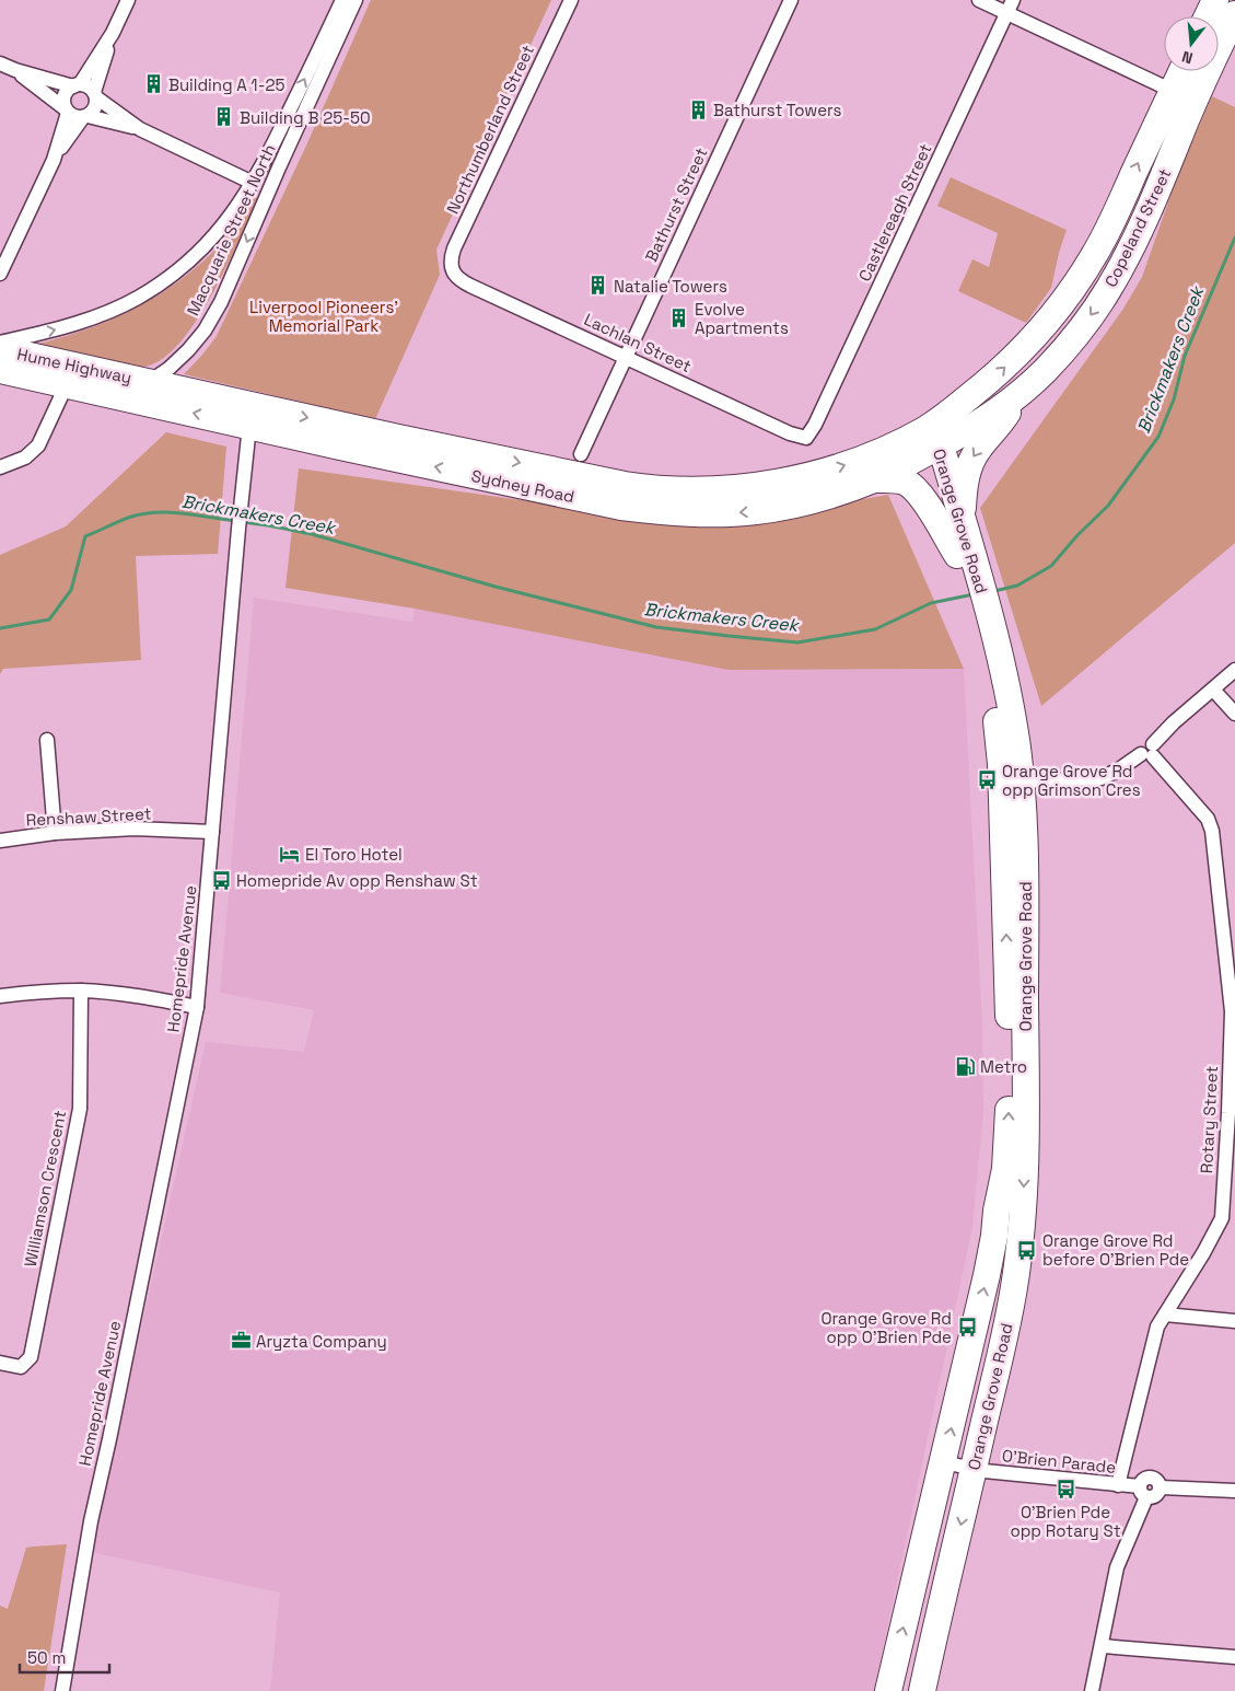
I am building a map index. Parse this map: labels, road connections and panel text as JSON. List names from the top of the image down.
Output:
{
  "streets": {
    "highway": [
      "Copeland Street",
      "Hume Highway",
      "Sydney Road",
      "Orange Grove Road"
    ],
    "street": [
      "Northumberland Street",
      "Bathurst Street",
      "Castlereagh Street",
      "Macquarie Street North",
      "Lachlan Street",
      "Renshaw Street",
      "Homepride Avenue",
      "Rotary Street",
      "Williamson Crescent",
      "O'Brien Parade"
    ]
  },
  "crossings": [
    ["Northumberland Street", "Lachlan Street"],
    ["Bathurst Street", "Lachlan Street"],
    ["Castlereagh Street", "Lachlan Street"],
    ["Copeland Street", "Sydney Road"],
    ["Copeland Street", "Orange Grove Road"],
    ["Macquarie Street North", "Hume Highway"],
    ["Macquarie Street North", "Sydney Road"],
    ["Hume Highway", "Sydney Road"],
    ["Sydney Road", "Orange Grove Road"],
    ["Sydney Road", "Homepride Avenue"],
    ["Orange Grove Road", "O'Brien Parade"],
    ["Renshaw Street", "Homepride Avenue"],
    ["Rotary Street", "O'Brien Parade"]
  ],
  "water": ["Brickmakers Creek"],
  "parks": ["Liverpool Pioneers' Memorial Park"],
  "places": {
    "building": [
      "Building A 1-25",
      "Bathurst Towers",
      "Building B 25-50",
      "Natalie Towers",
      "Evolve Apartments"
    ],
    "bus stop": [
      "Orange Grove Rd opp Grimson Cres",
      "Homepride Av opp Renshaw St",
      "Orange Grove Rd before O'Brien Pde",
      "Orange Grove Rd opp O'Brien Pde",
      "O'Brien Pde opp Rotary St"
    ],
    "hotel": ["El Toro Hotel"],
    "fuel station": ["Metro"],
    "office": ["Aryzta Company"]
  },
  "scale_bar": "50 m",
  "north": "bottom"
}
